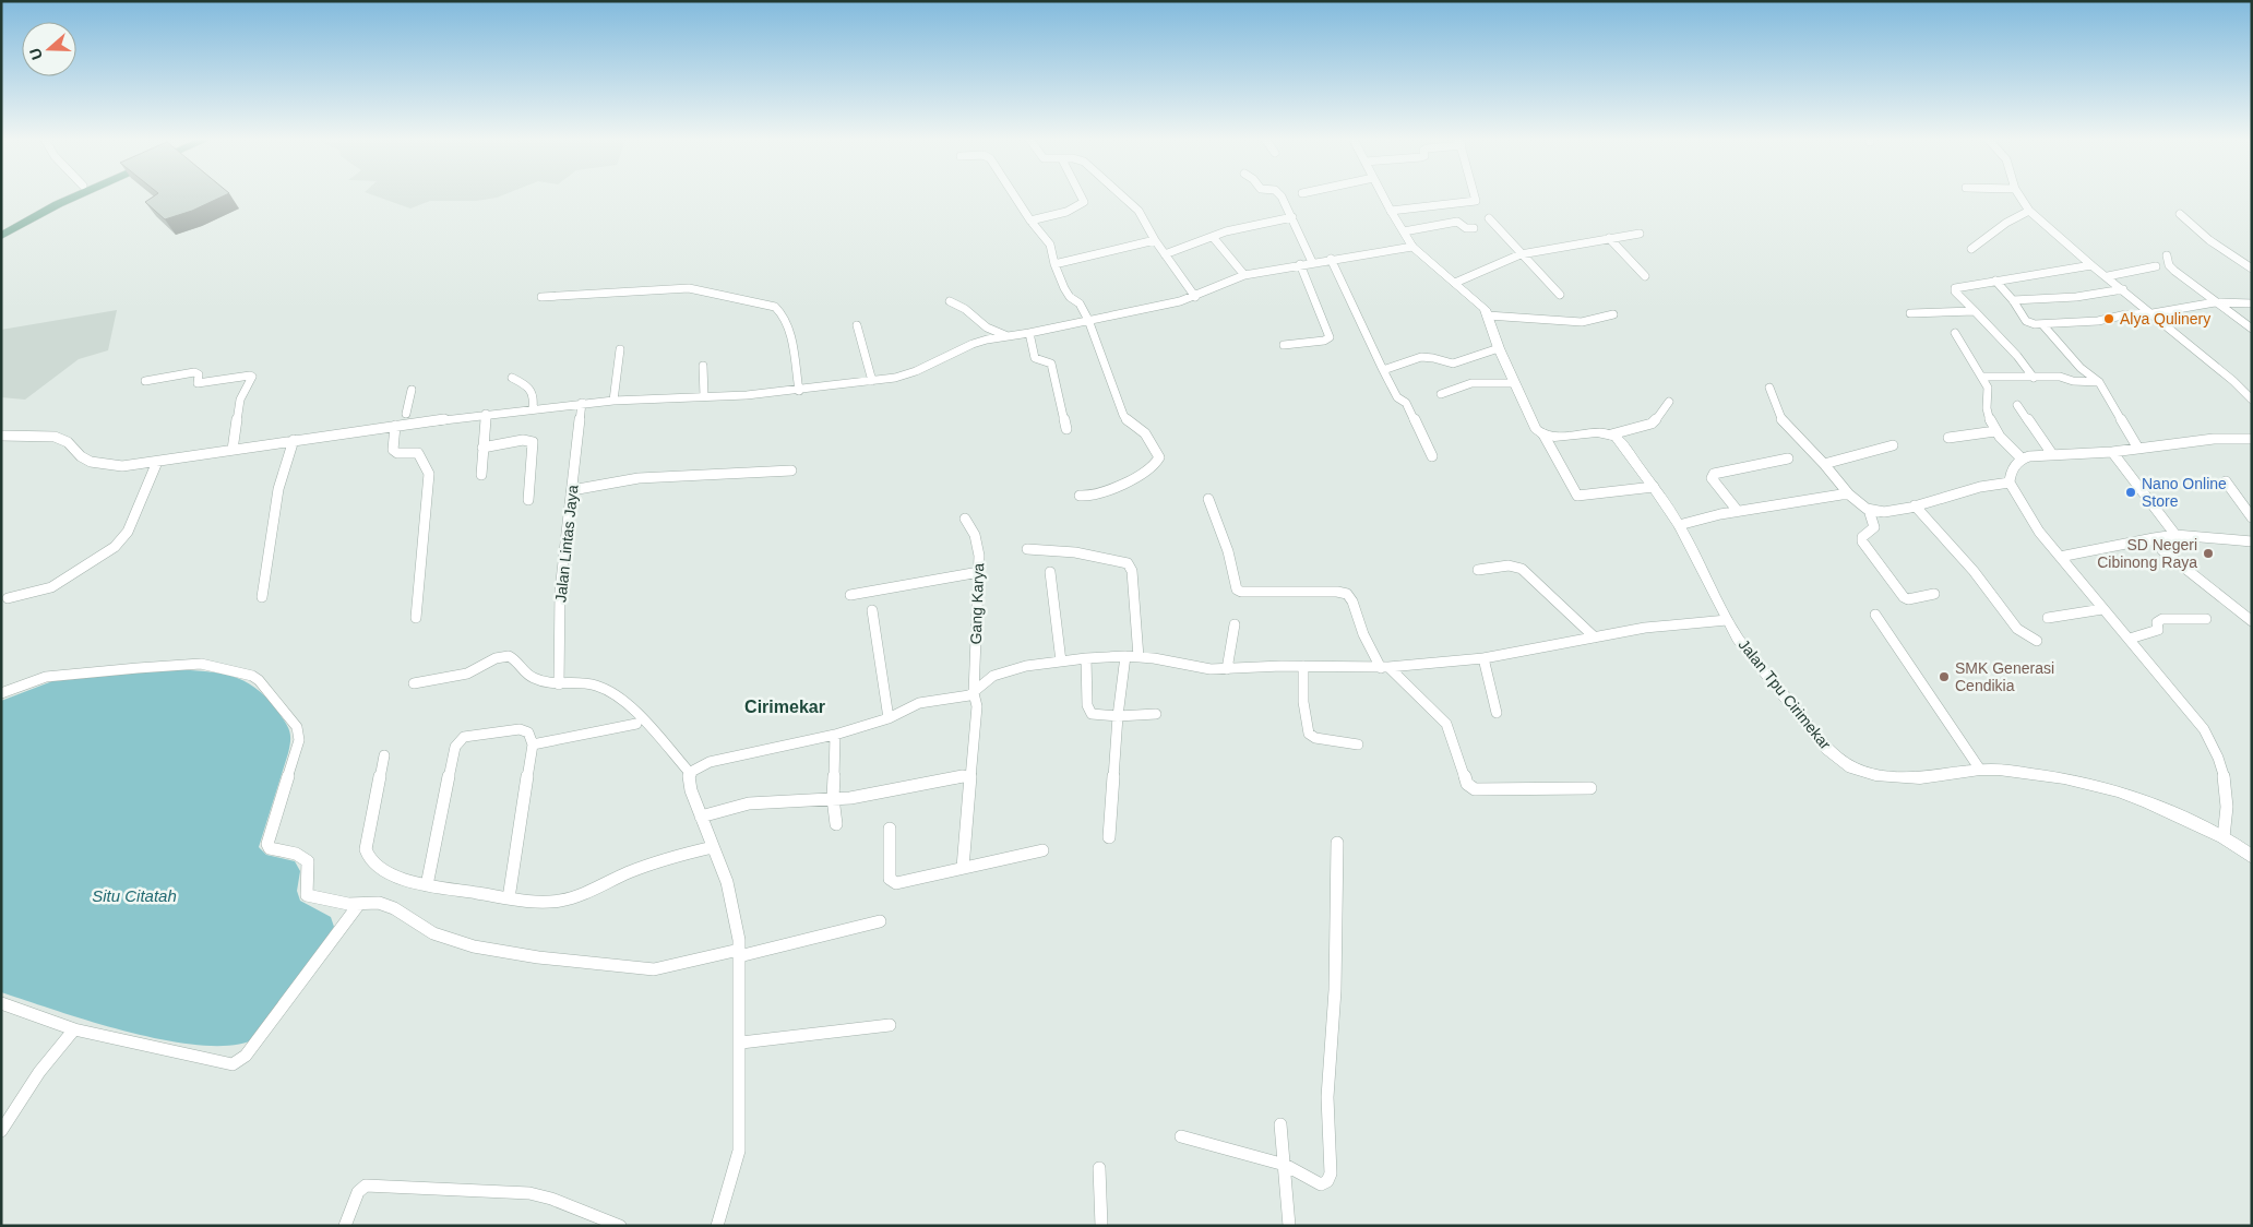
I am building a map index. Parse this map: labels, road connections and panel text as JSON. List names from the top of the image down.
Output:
{
  "streets": {
    "street": ["Jalan Lintas Jaya", "Gang Karya", "Jalan Tpu Cirimekar"]
  },
  "districts": ["Cirimekar"],
  "water": ["Situ Citatah"],
  "places": [
    "Alya Qulinery",
    "Nano Online Store",
    "SD Negeri Cibinong Raya",
    "SMK Generasi Cendikia"
  ],
  "north": "left"
}
